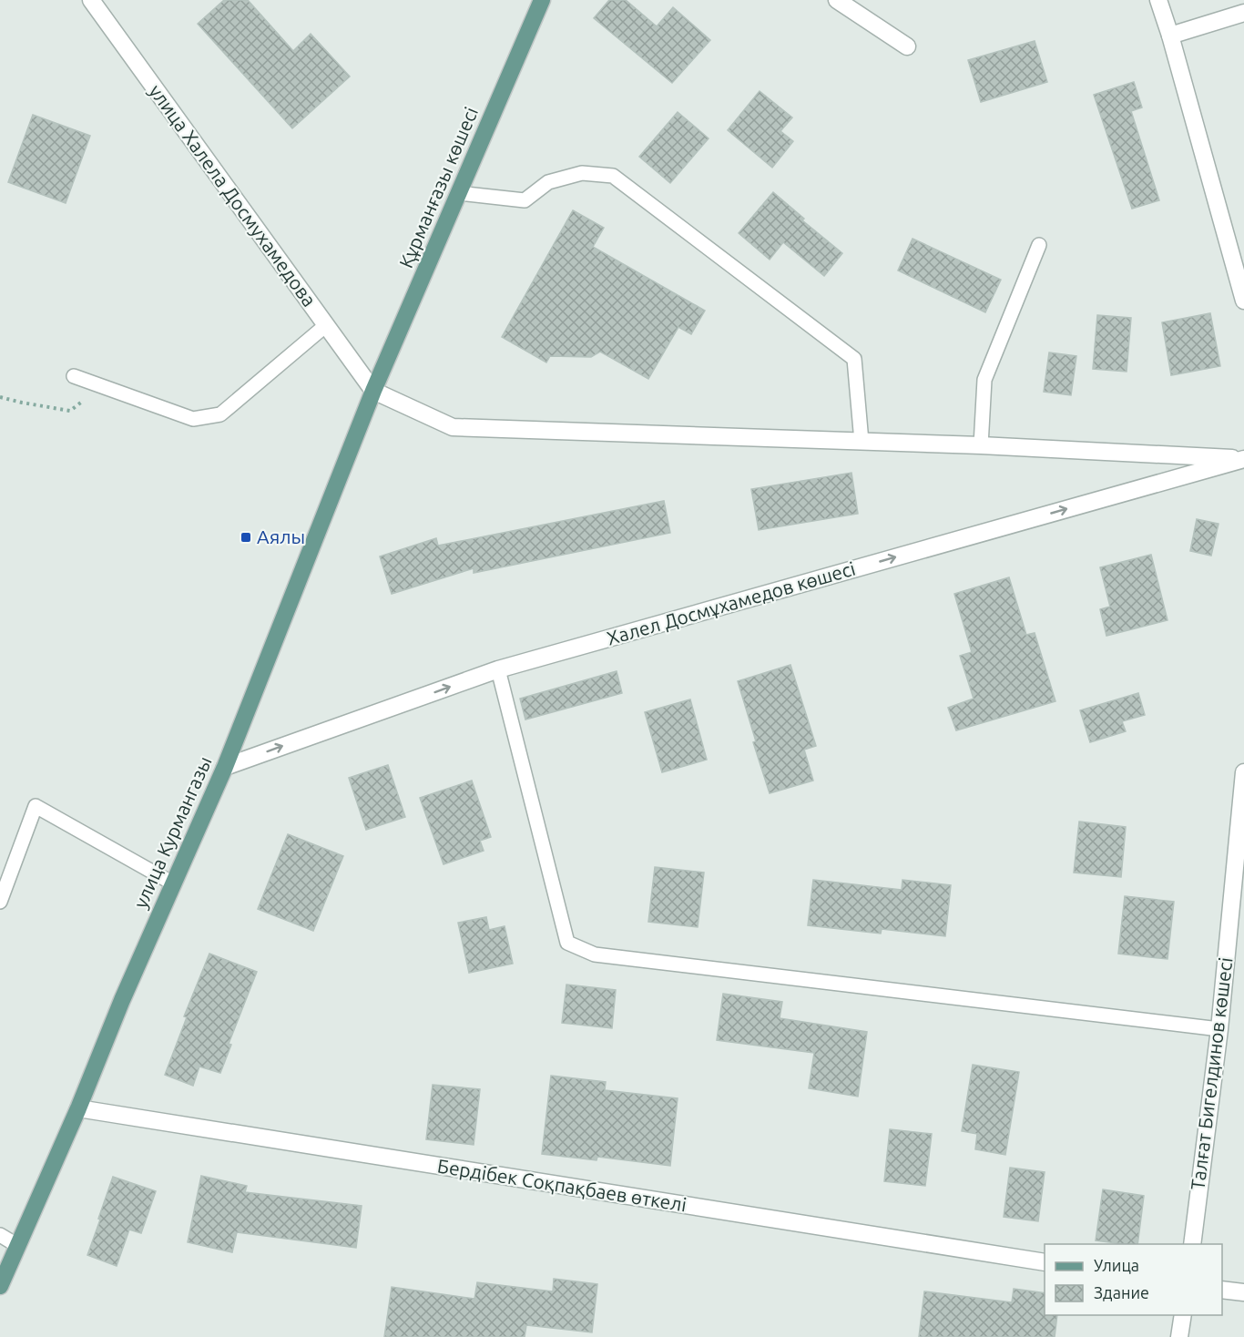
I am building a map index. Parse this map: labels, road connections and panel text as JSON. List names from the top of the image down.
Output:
{
  "streets": {
    "main road": ["Құрманғазы көшесі", "улица Курмангазы"],
    "street": [
      "улица Халела Досмухамедова",
      "Халел Досмұхамедов көшесі",
      "Талғат Бигелдинов көшесі",
      "Бердібек Соқпақбаев өткелі"
    ]
  },
  "crossings": [
    ["Құрманғазы көшесі", "улица Халела Досмухамедова"],
    ["Құрманғазы көшесі", "Халел Досмұхамедов көшесі"],
    ["Құрманғазы көшесі", "улица Курмангазы"],
    ["улица Халела Досмухамедова", "Халел Досмұхамедов көшесі"],
    ["улица Халела Досмухамедова", "улица Курмангазы"],
    ["Халел Досмұхамедов көшесі", "улица Курмангазы"],
    ["улица Курмангазы", "Бердібек Соқпақбаев өткелі"]
  ],
  "places": {
    "transit": ["Аялы"]
  },
  "legend": ["Улица", "Здание"]
}
